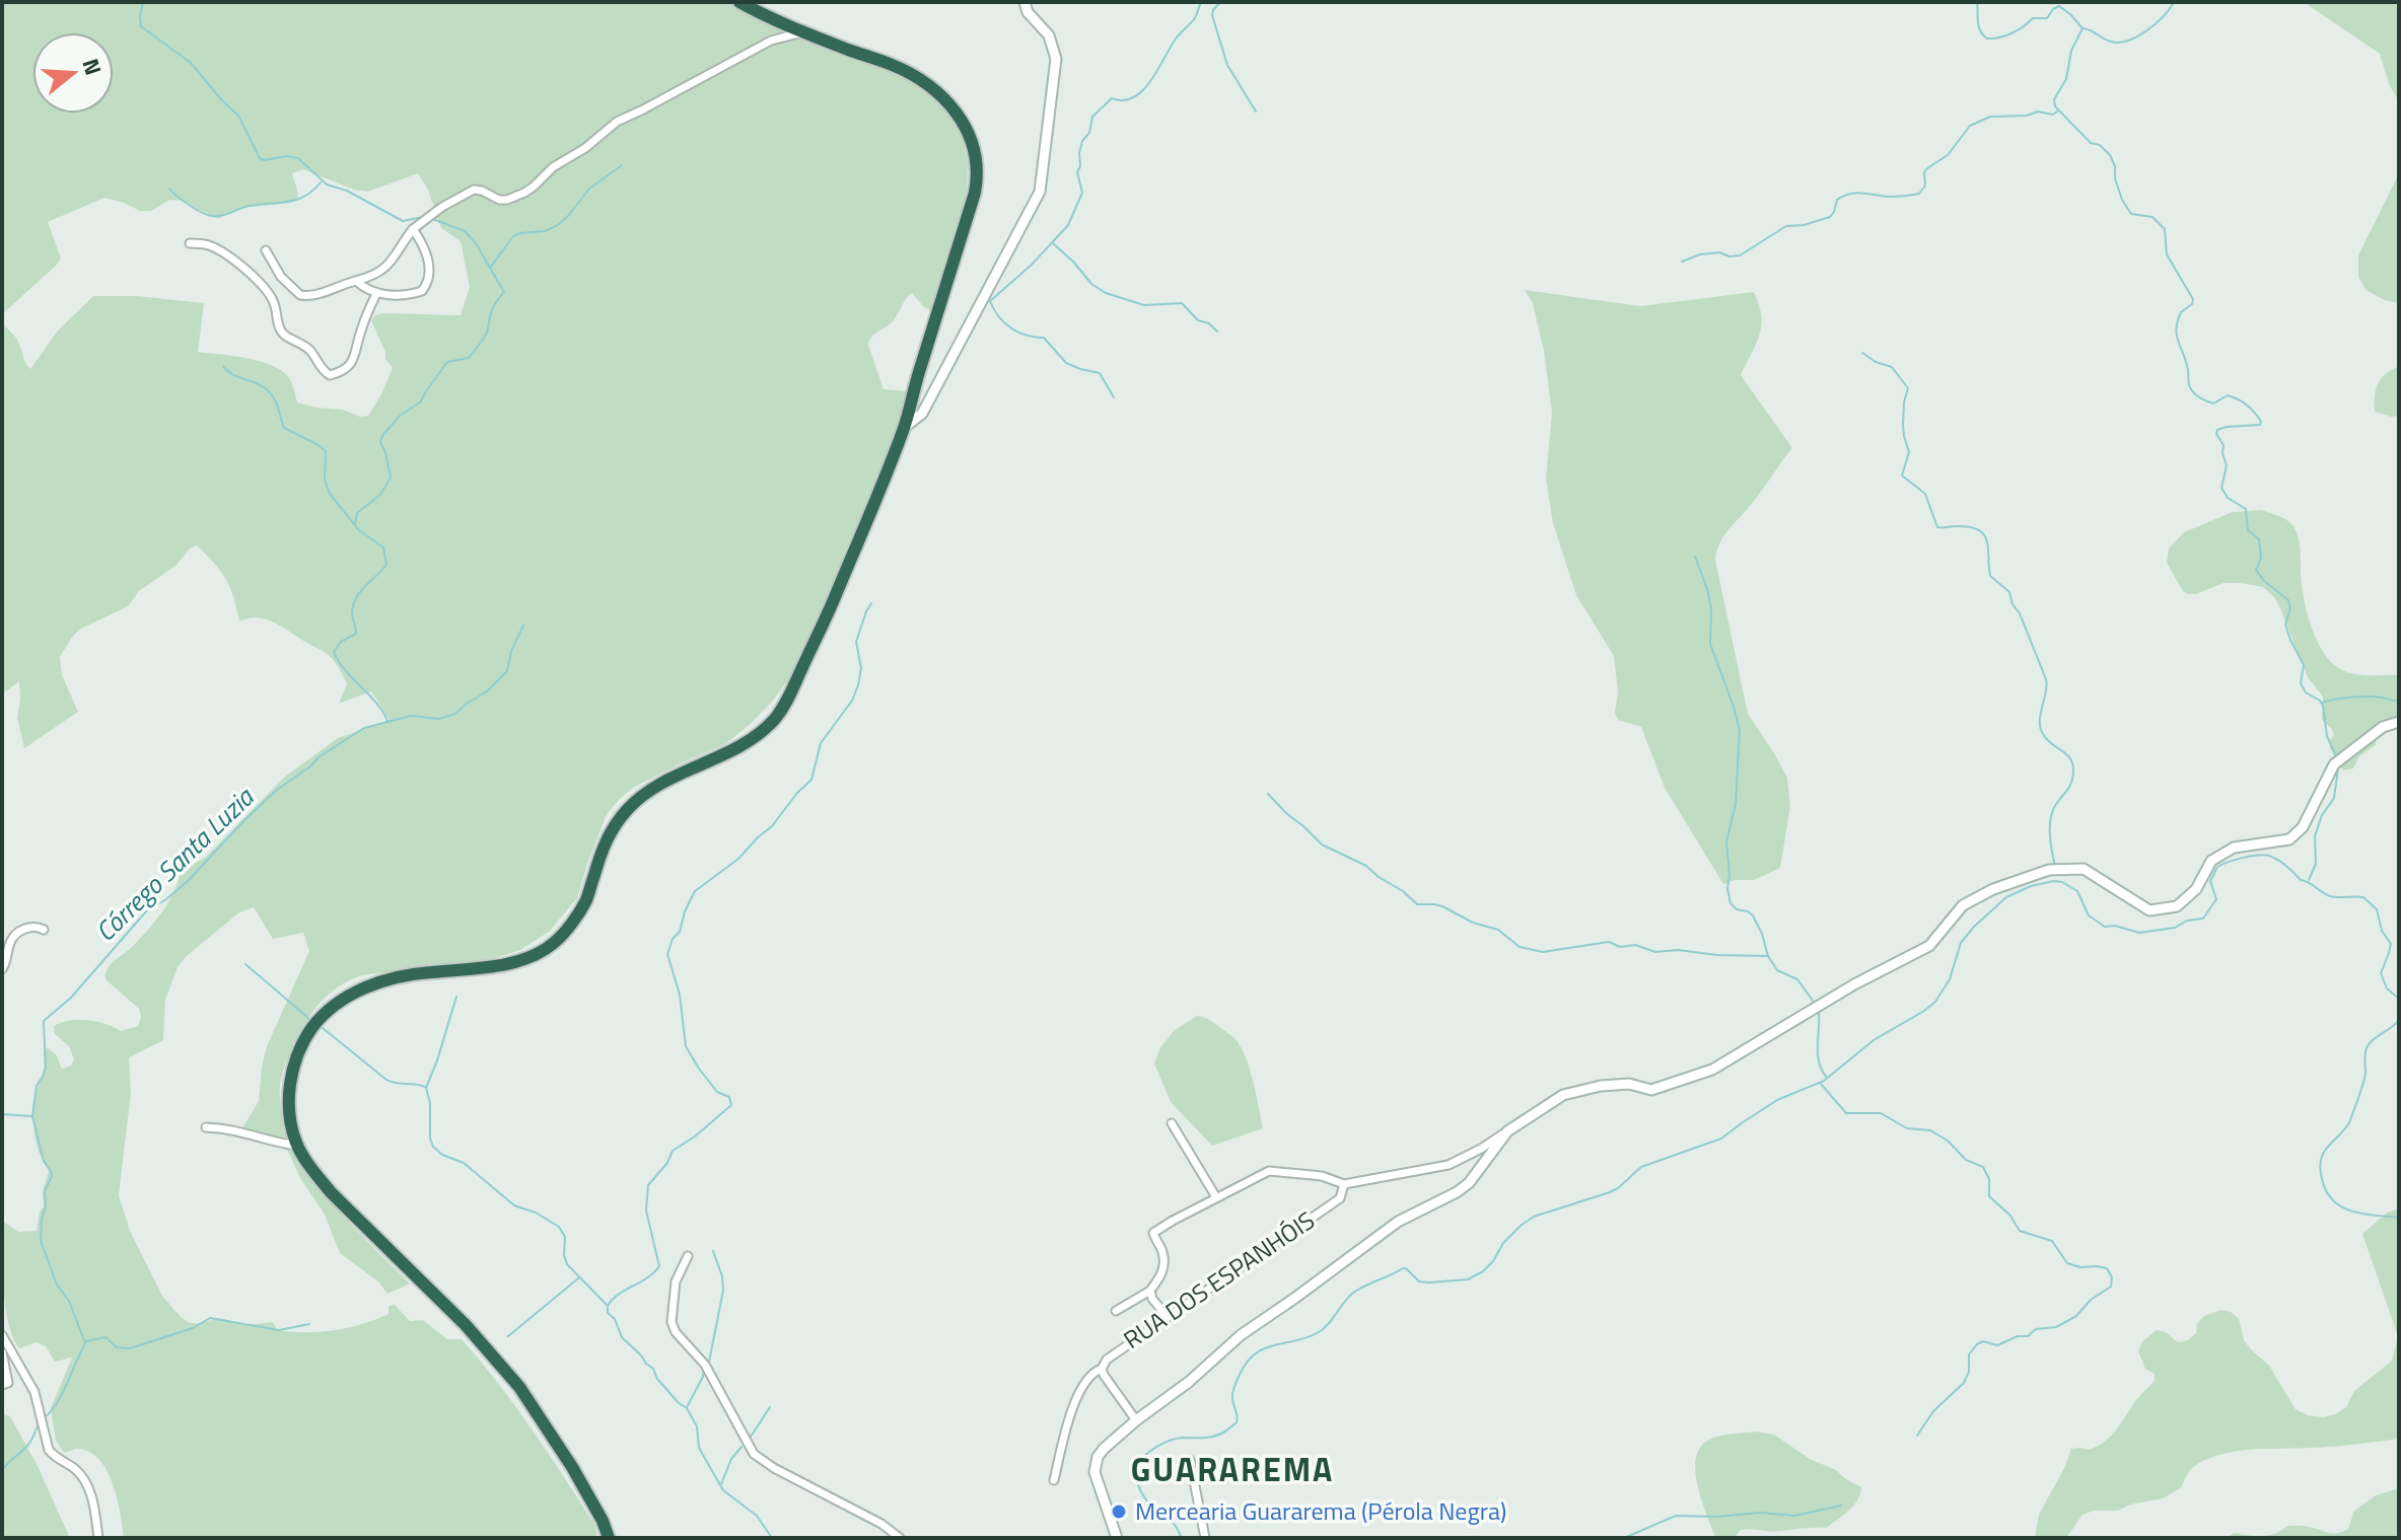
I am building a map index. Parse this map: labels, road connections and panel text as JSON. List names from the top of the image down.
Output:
{
  "streets": {
    "street": ["RUA DOS ESPANHÓIS"]
  },
  "districts": ["GUARAREMA"],
  "water": ["Córrego Santa Luzia"],
  "places": ["Mercearia Guararema (Pérola Negra)"],
  "north": "right"
}
